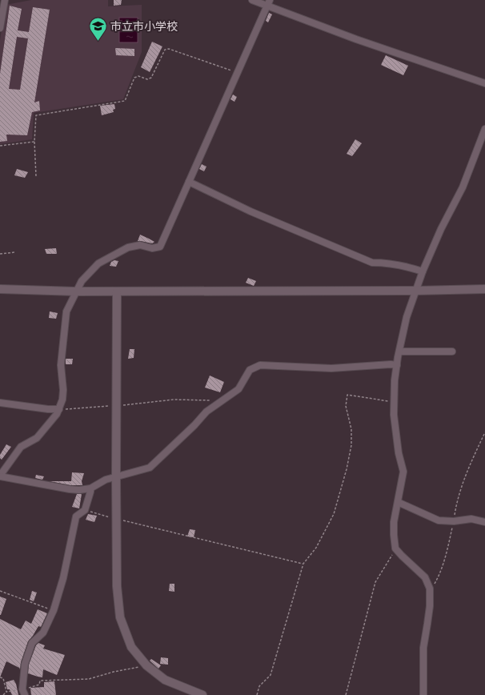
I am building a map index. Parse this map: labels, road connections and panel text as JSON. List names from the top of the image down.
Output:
{
  "places": {
    "school or university": ["市立市小学校"]
  }
}
